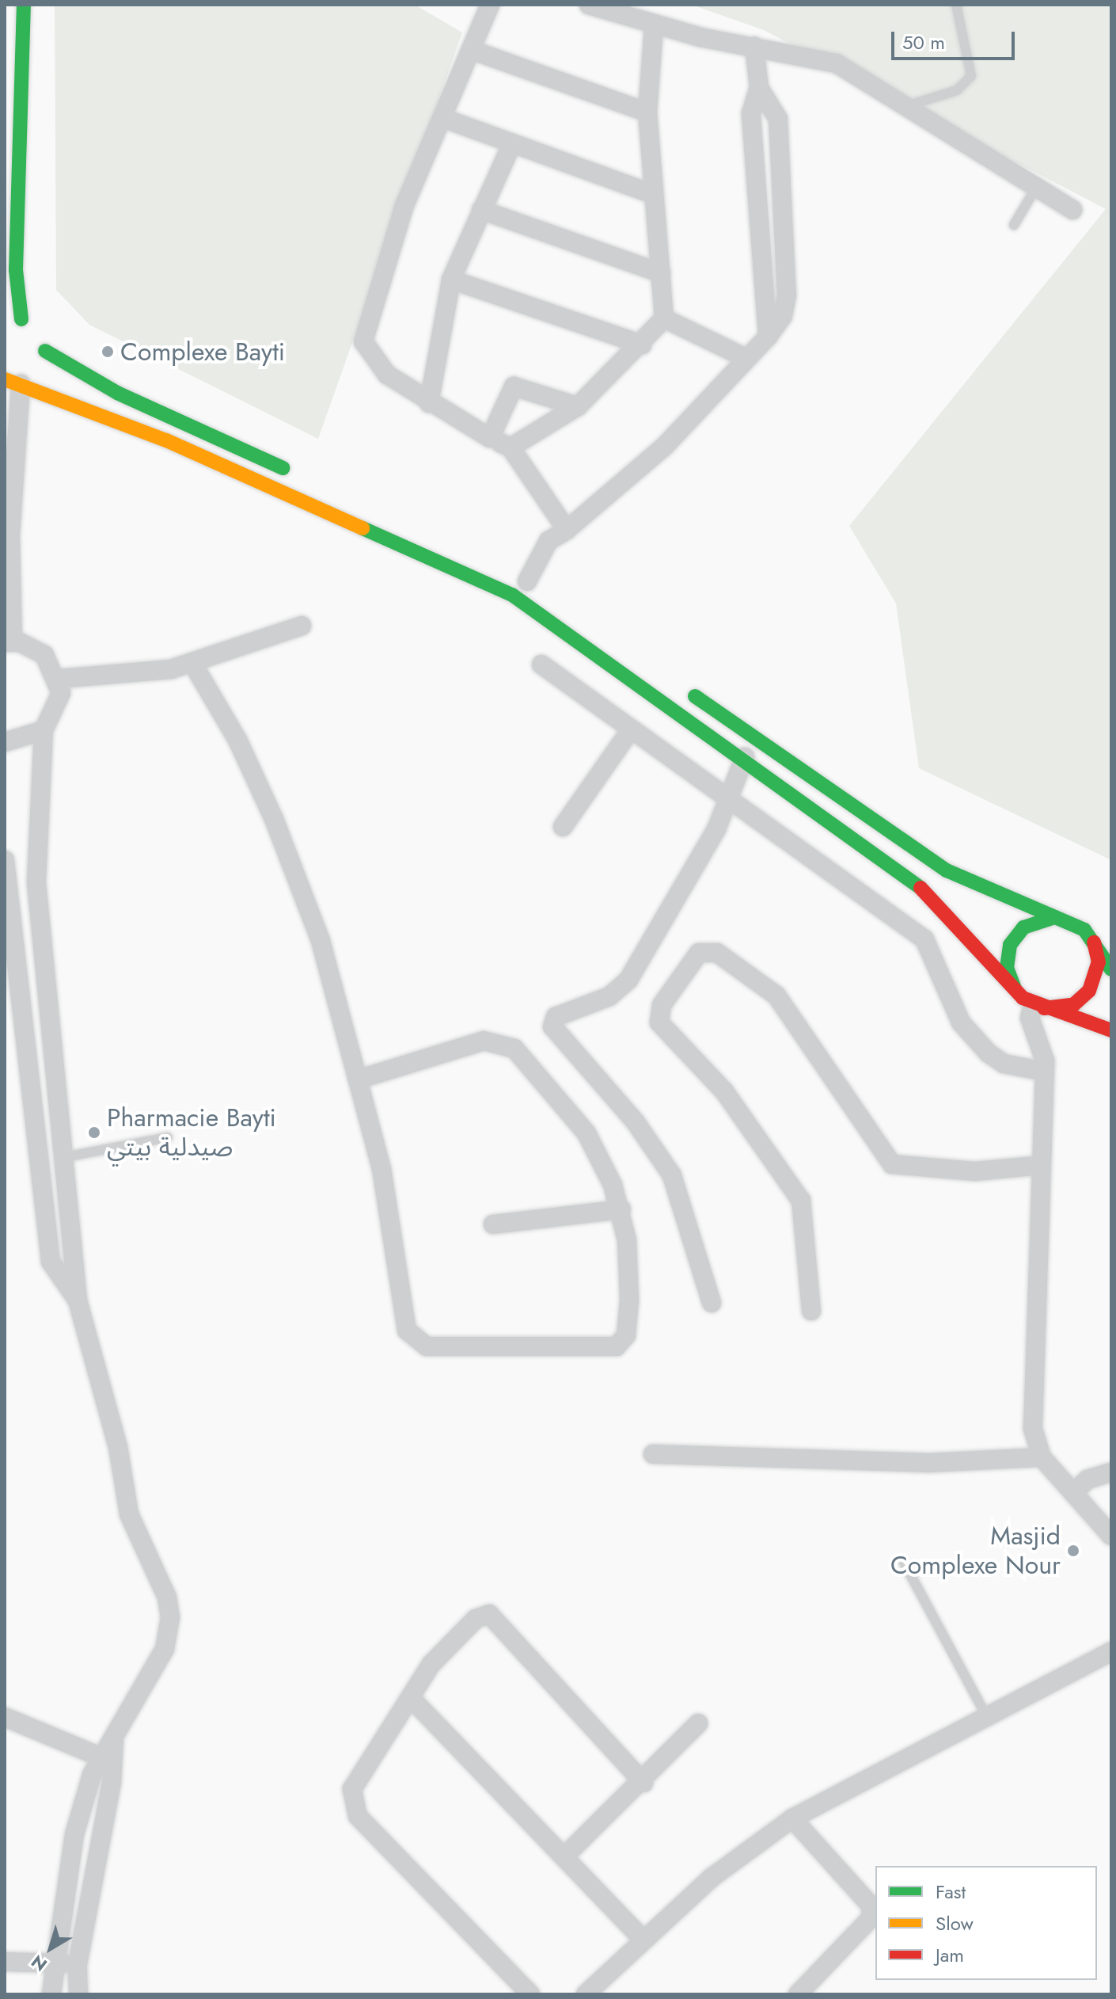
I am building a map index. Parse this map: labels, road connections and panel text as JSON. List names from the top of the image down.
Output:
{
  "places": ["Complexe Bayti", "Pharmacie Bayti صيدلية بيتي", "Masjid Complexe Nour"],
  "legend": ["Fast", "Slow", "Jam"],
  "scale_bar": "50 m",
  "north": "bottom left"
}
